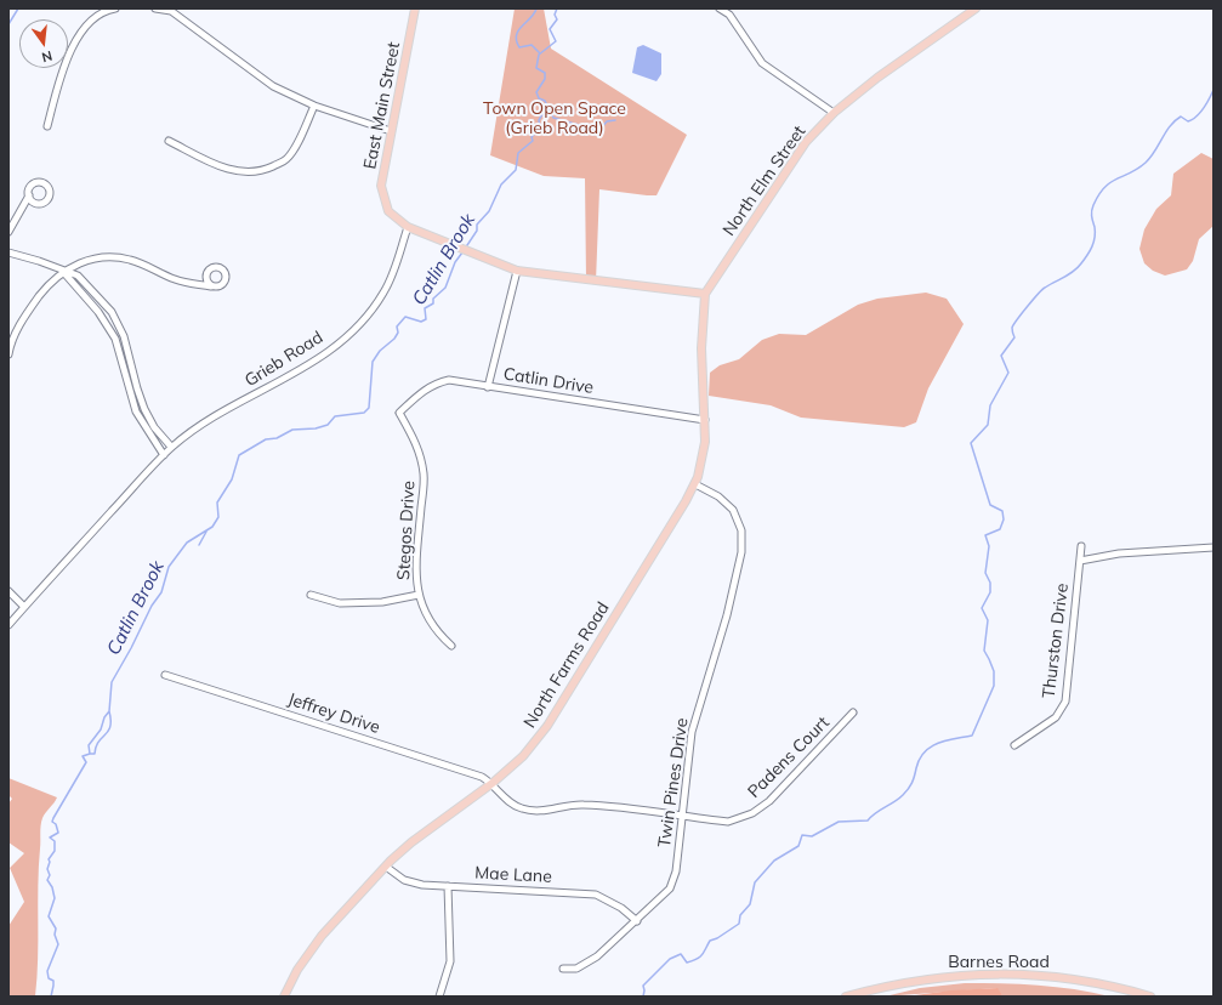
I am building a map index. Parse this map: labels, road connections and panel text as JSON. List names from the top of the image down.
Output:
{
  "streets": {
    "main road": [
      "East Main Street",
      "North Elm Street",
      "North Farms Road",
      "Barnes Road"
    ],
    "street": [
      "Grieb Road",
      "Catlin Drive",
      "Stegos Drive",
      "Thurston Drive",
      "Jeffrey Drive",
      "Padens Court",
      "Twin Pines Drive",
      "Mae Lane"
    ]
  },
  "crossings": [
    ["East Main Street", "Grieb Road"],
    ["North Elm Street", "North Farms Road"],
    ["Catlin Drive", "Stegos Drive"],
    ["Catlin Drive", "North Farms Road"],
    ["North Farms Road", "Jeffrey Drive"],
    ["North Farms Road", "Padens Court"],
    ["North Farms Road", "Twin Pines Drive"],
    ["North Farms Road", "Mae Lane"],
    ["Jeffrey Drive", "Padens Court"],
    ["Padens Court", "Twin Pines Drive"],
    ["Twin Pines Drive", "Mae Lane"]
  ],
  "water": ["Catlin Brook"],
  "parks": ["Town Open Space (Grieb Road)"],
  "north": "bottom"
}
